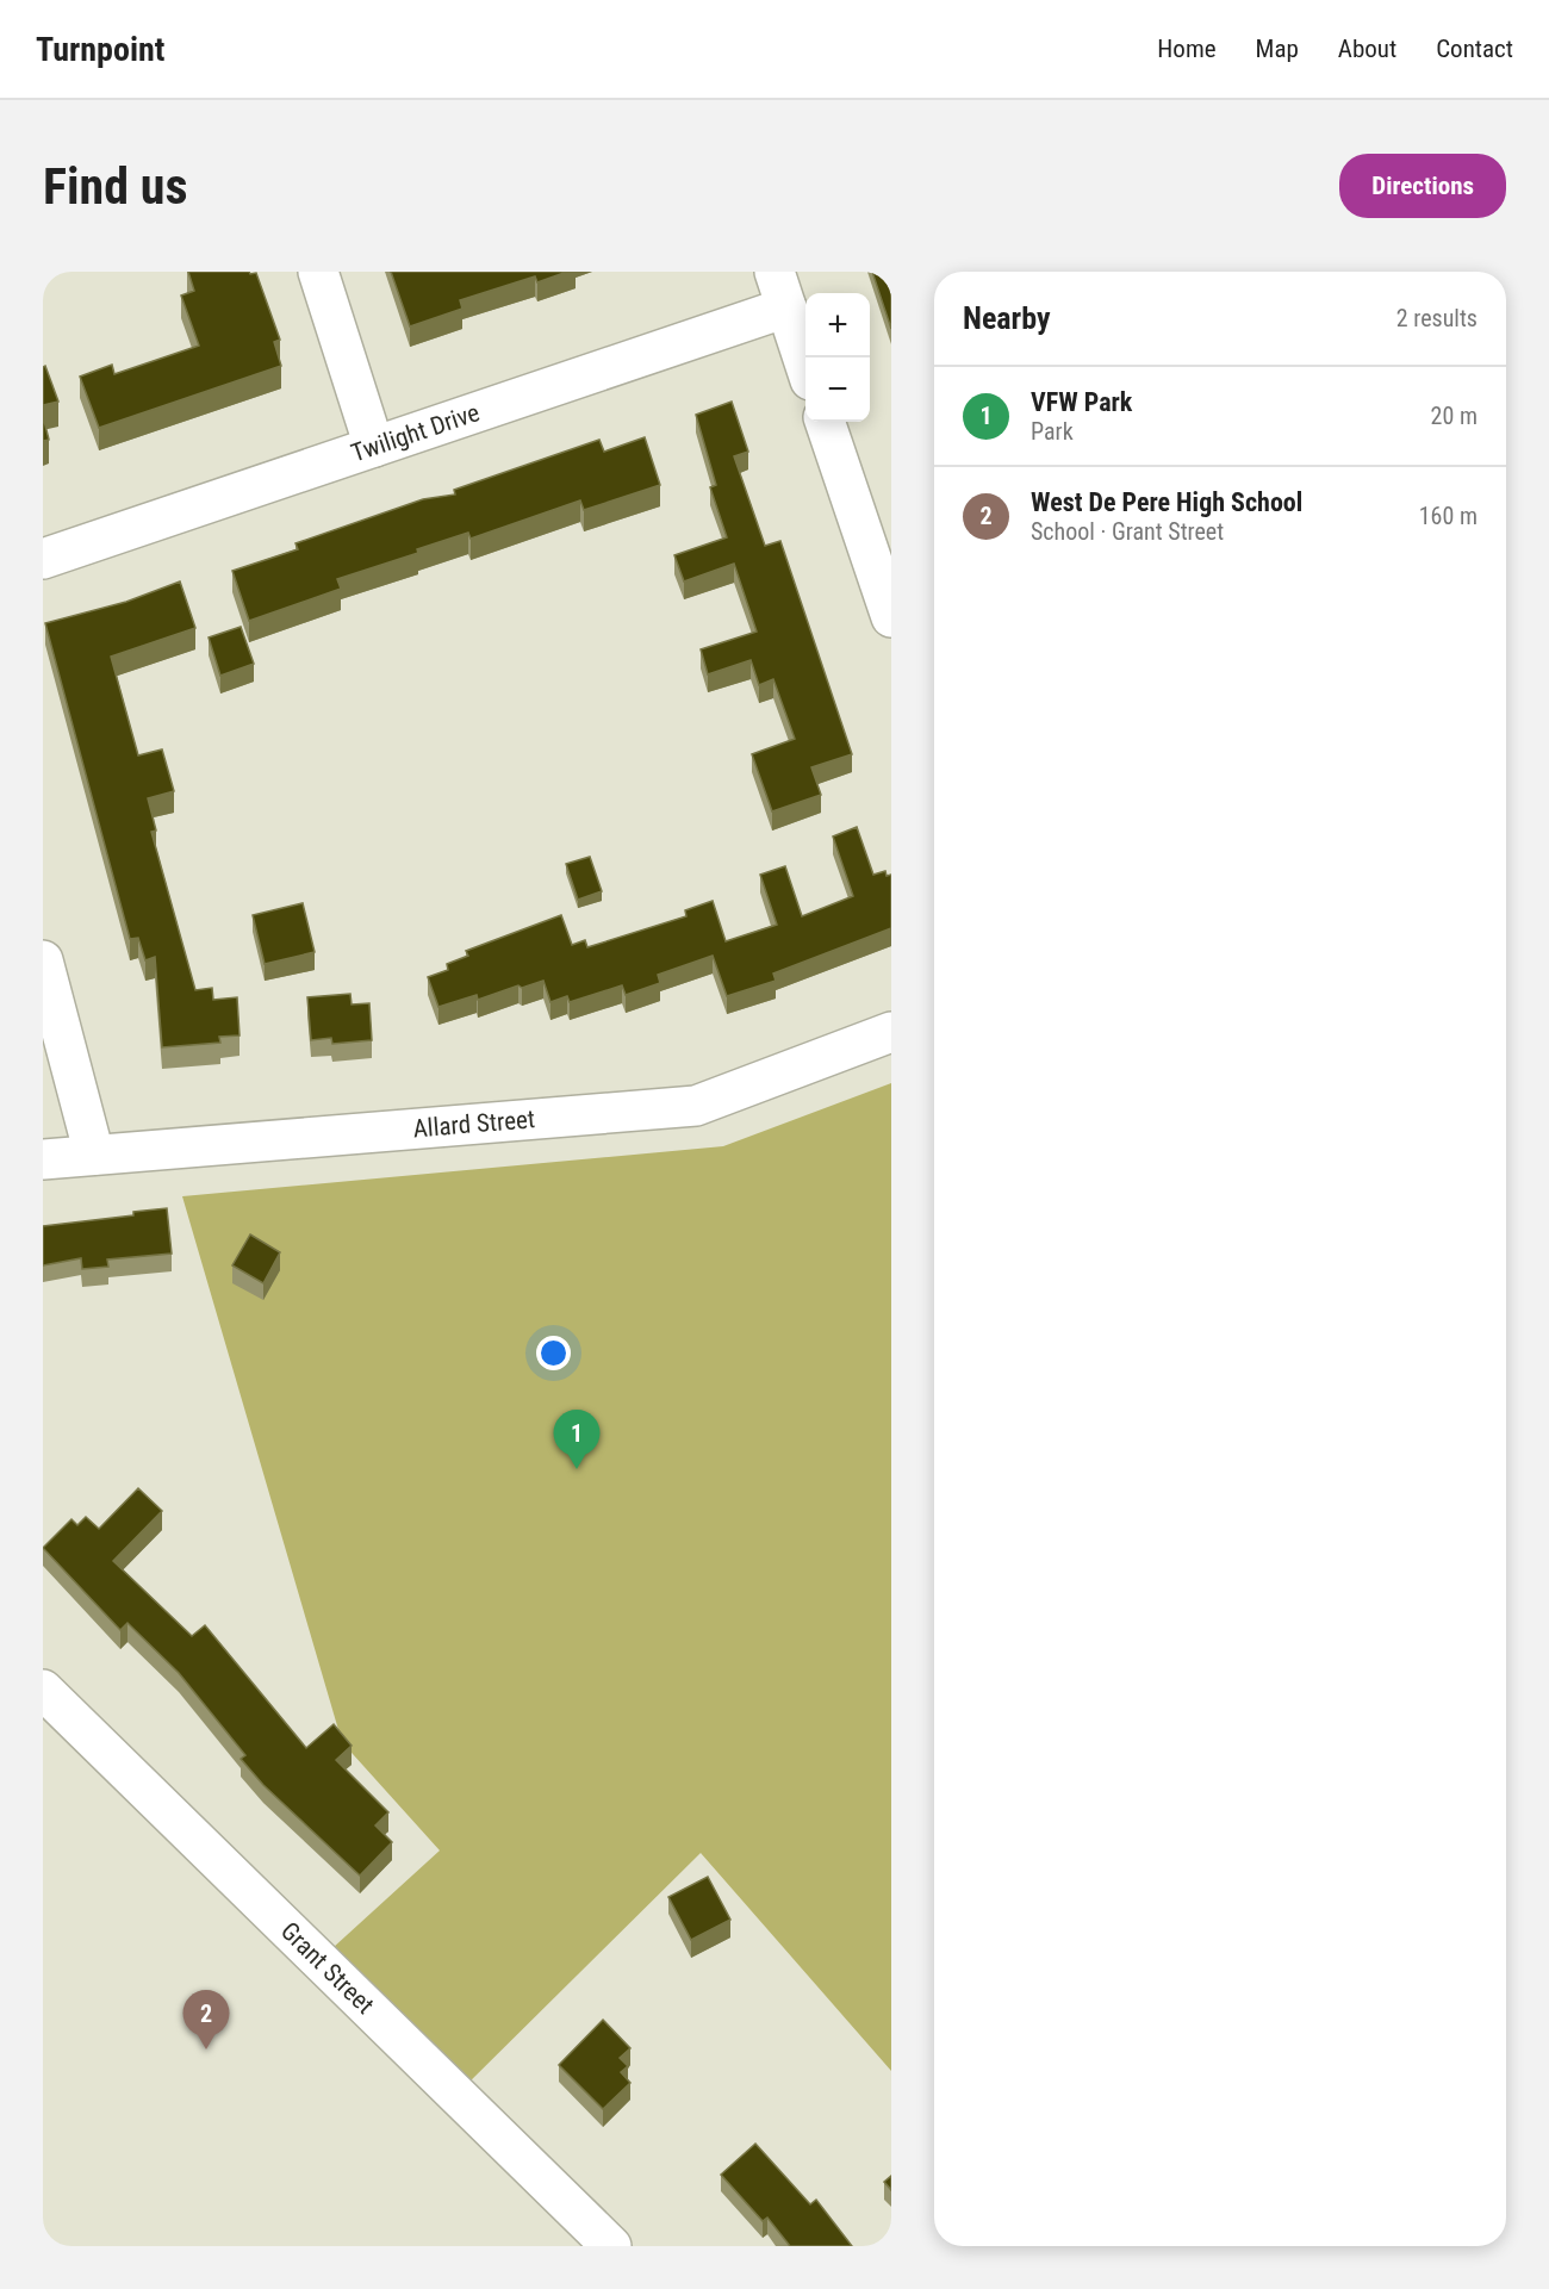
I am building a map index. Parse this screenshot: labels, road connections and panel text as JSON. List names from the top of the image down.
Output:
{
  "streets": {
    "street": ["Twilight Drive", "Allard Street", "Grant Street"]
  },
  "page": {
    "header": "Turnpoint",
    "nav": [
      "Home",
      "Map",
      "About",
      "Contact"
    ],
    "buttons": "Directions",
    "title": "Find us",
    "heading": ["Nearby", "2 results"],
    "map_buttons": ["+", "−"],
    "list": [
      {
        "mark": "1",
        "name": "VFW Park",
        "note": "Park",
        "value": "20 m"
      },
      {
        "mark": "2",
        "name": "West De Pere High School",
        "note": "School · Grant Street",
        "value": "160 m"
      }
    ],
    "pins": ["1", "2"]
  }
}
